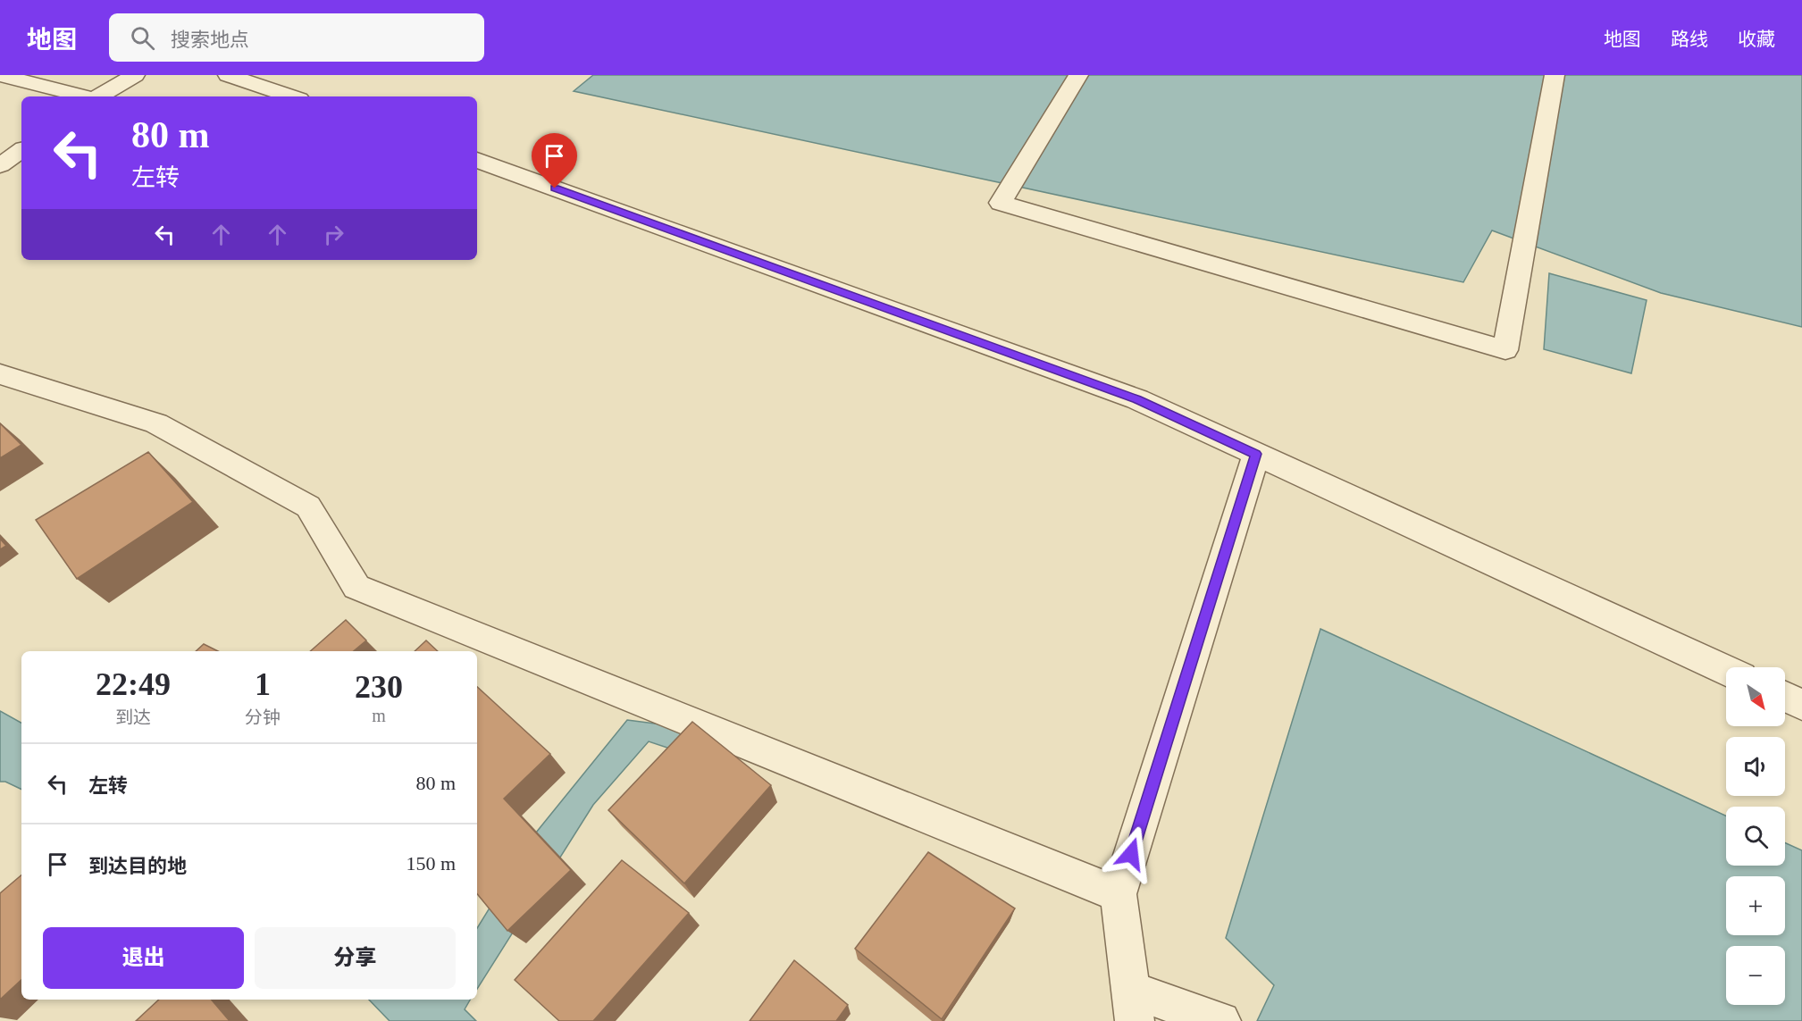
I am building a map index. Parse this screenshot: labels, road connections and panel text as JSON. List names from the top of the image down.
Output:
{
  "north": "bottom right",
  "page": {
    "header": "地图",
    "search": "搜索地点",
    "nav": ["地图", "路线", "收藏"],
    "turn": ["80 m", "左转"],
    "eta": [
      "22:49",
      "到达",
      "1",
      "分钟",
      "230",
      "m"
    ],
    "map_buttons": ["+", "−"],
    "list": [
      {
        "name": "左转",
        "value": "80 m"
      },
      {
        "name": "到达目的地",
        "value": "150 m"
      }
    ],
    "buttons": ["退出", "分享"]
  }
}
